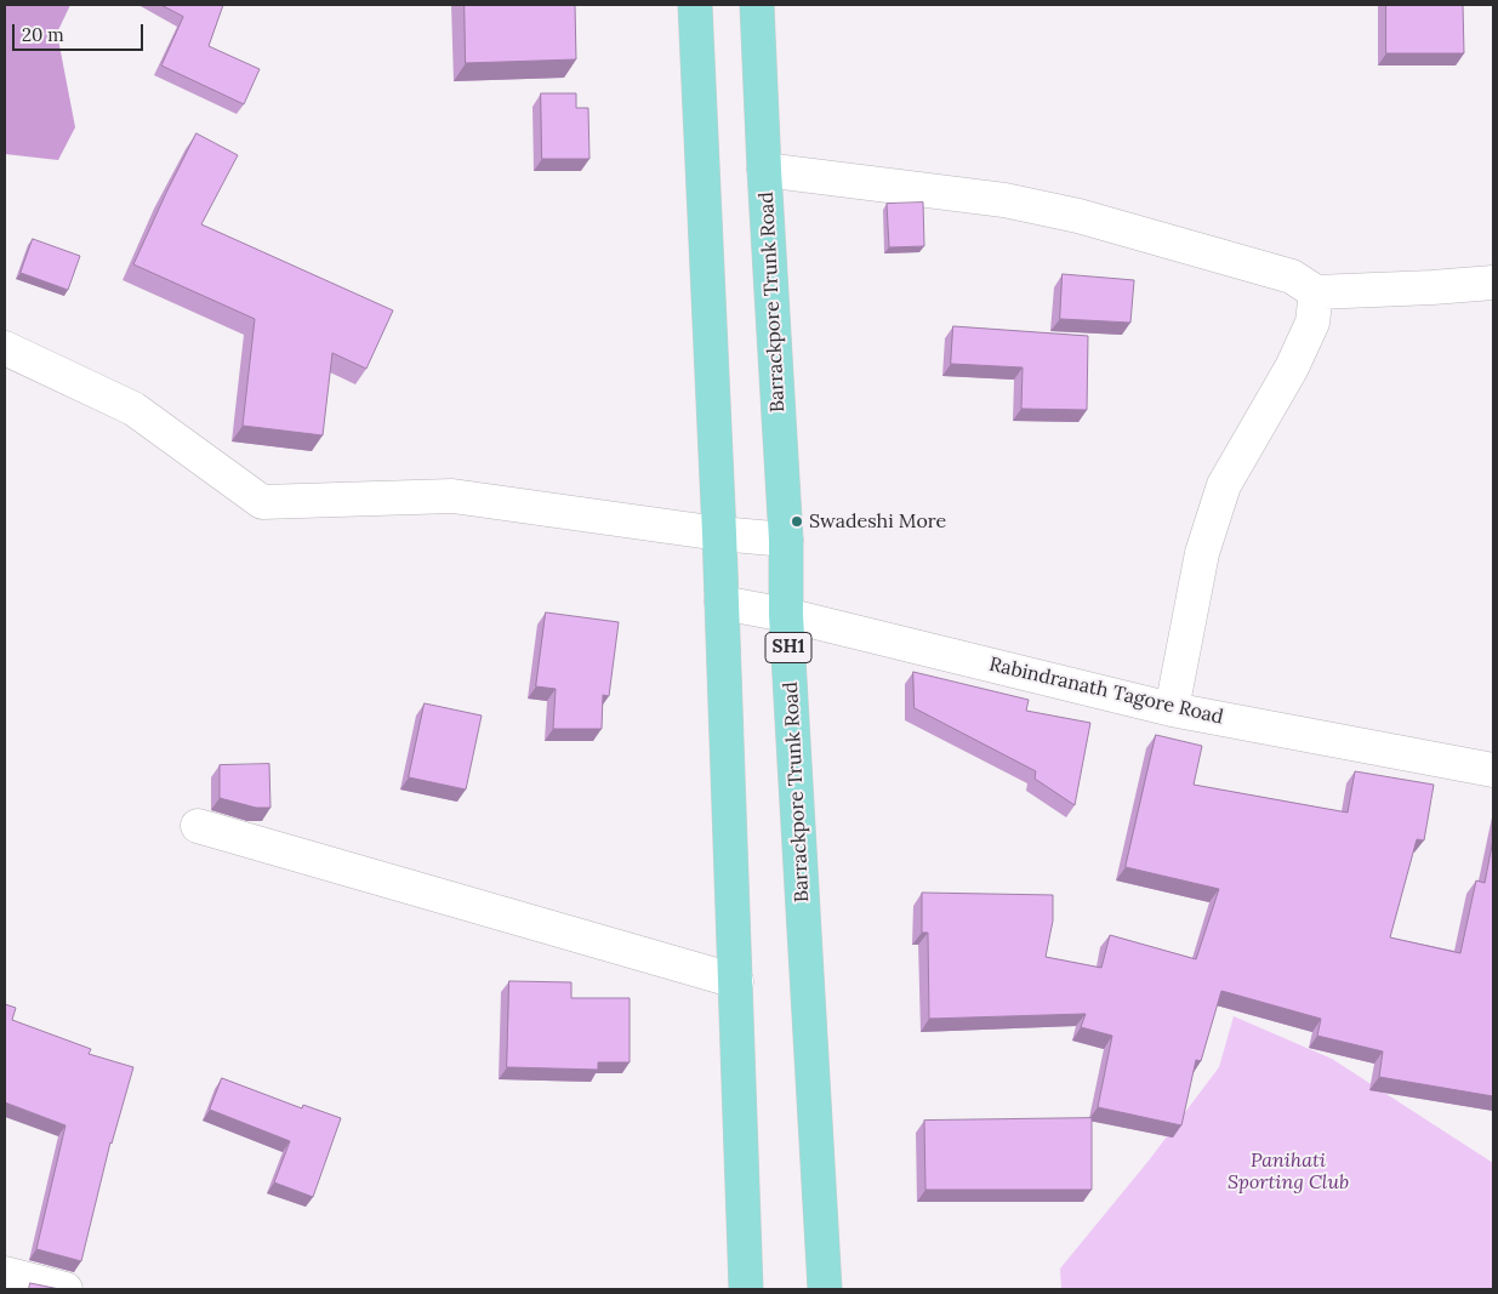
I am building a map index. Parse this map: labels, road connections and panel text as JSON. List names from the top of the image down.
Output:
{
  "streets": {
    "main road": ["Barrackpore Trunk Road", "SH1"],
    "street": ["Rabindranath Tagore Road"]
  },
  "crossings": [
    ["Barrackpore Trunk Road", "Rabindranath Tagore Road"]
  ],
  "parks": ["Panihati Sporting Club"],
  "places": ["Swadeshi More"],
  "scale_bar": "20 m"
}
